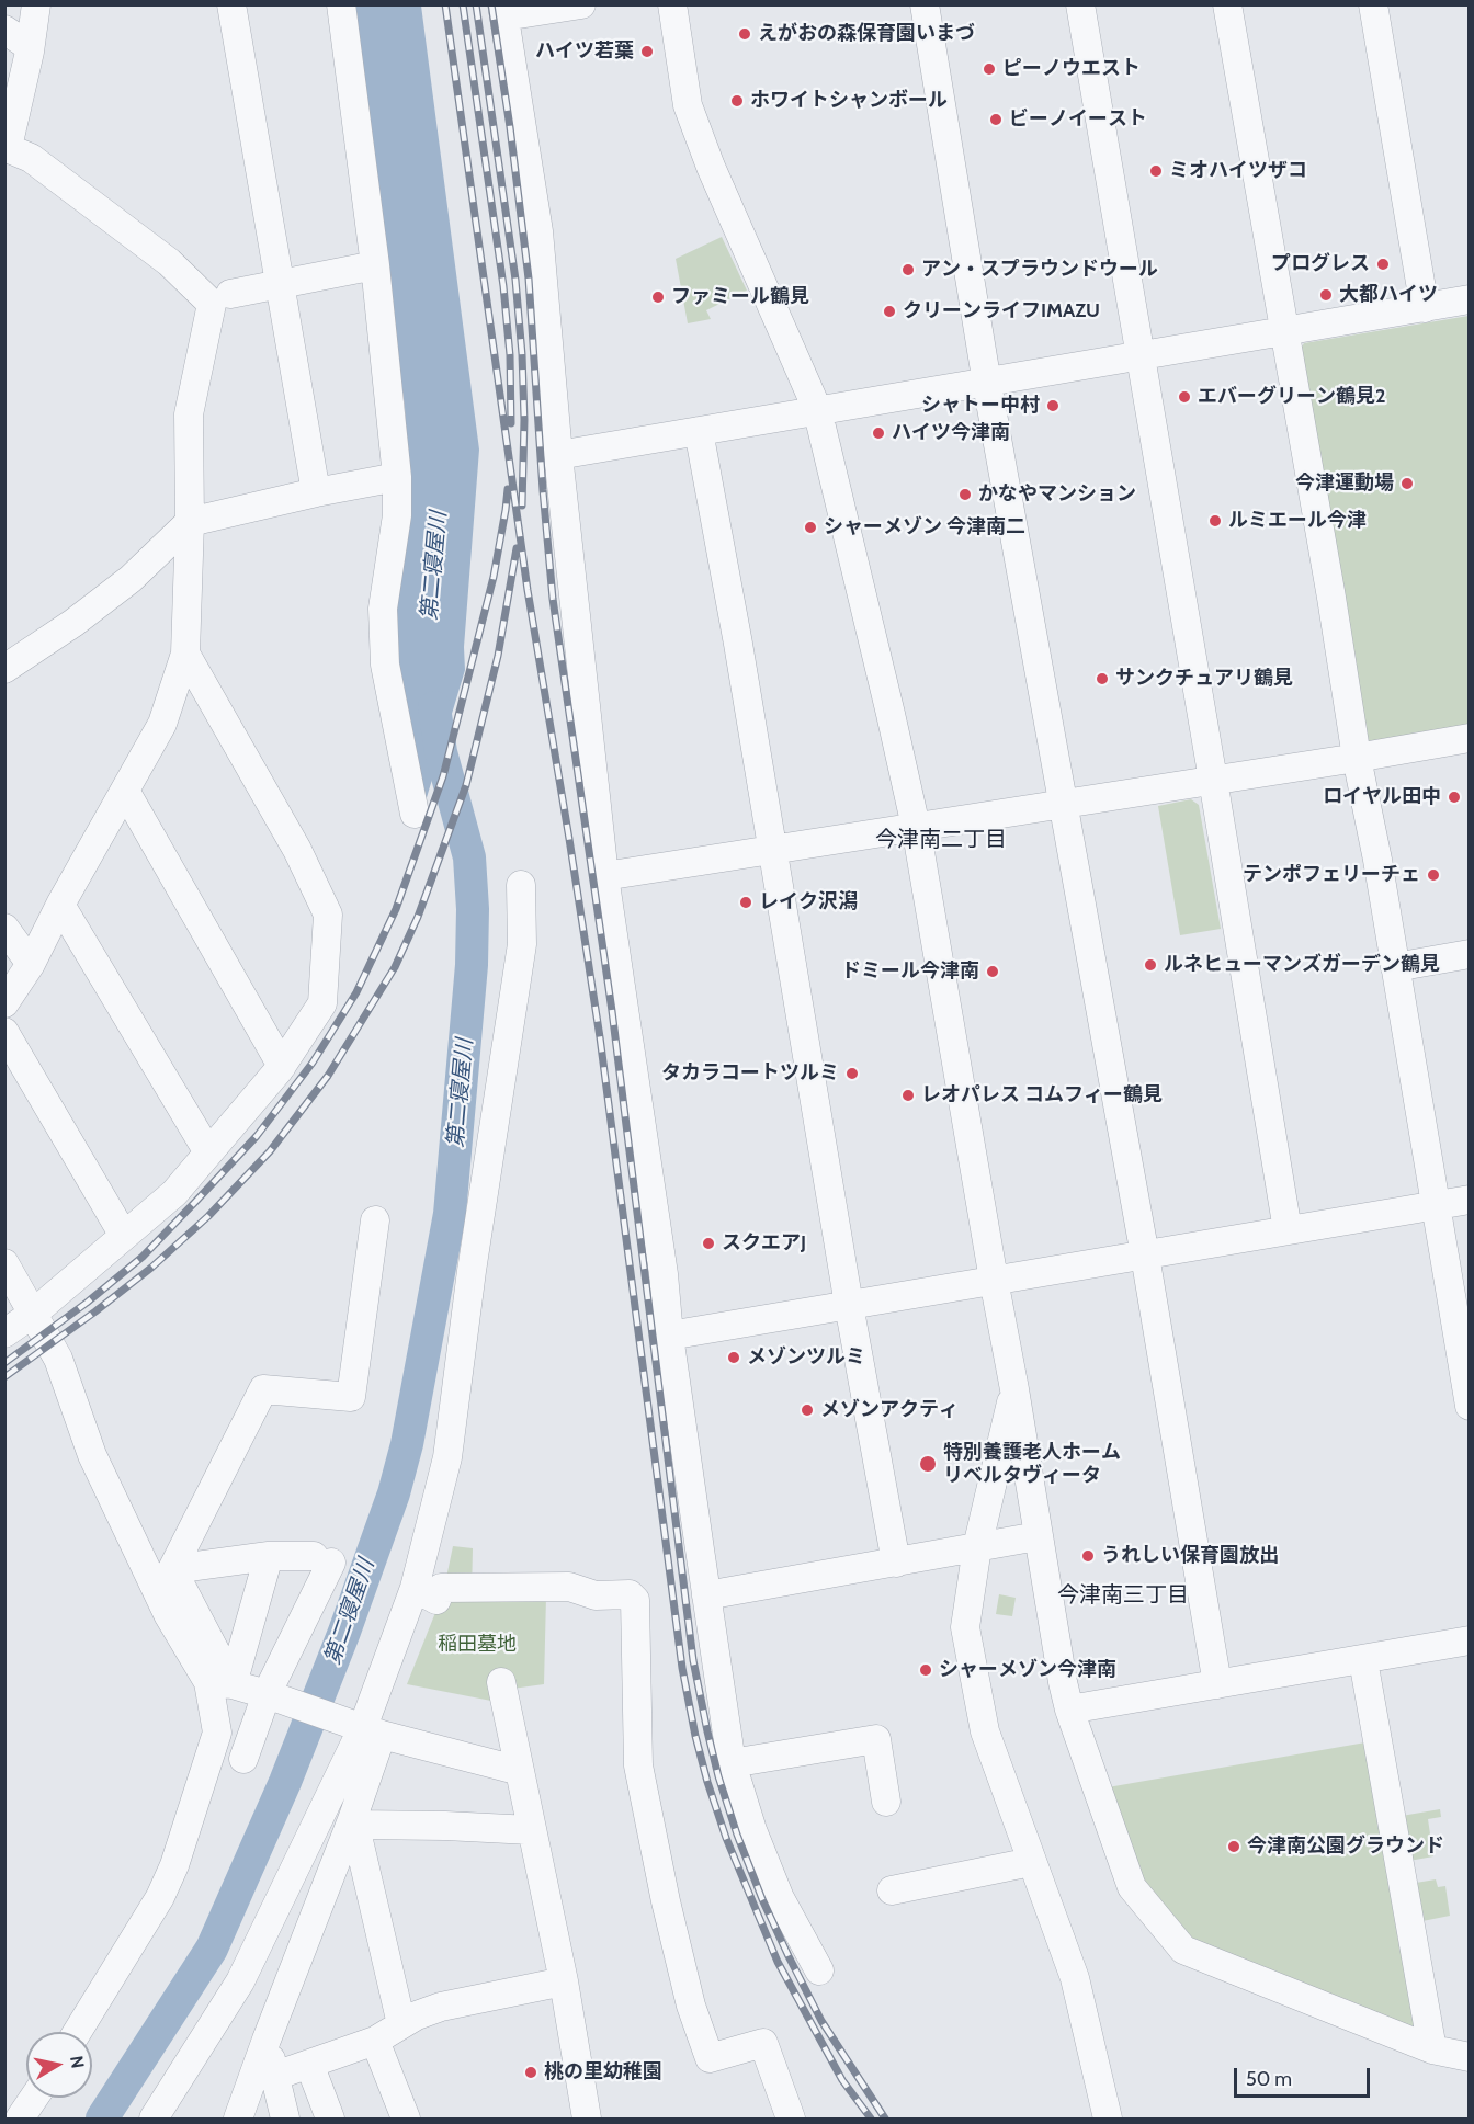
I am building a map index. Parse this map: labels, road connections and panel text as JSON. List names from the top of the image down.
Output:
{
  "districts": ["今津南二丁目", "今津南三丁目"],
  "water": ["第二寝屋川"],
  "parks": ["稲田墓地"],
  "places": [
    "えがおの森保育園いまづ",
    "ハイツ若葉",
    "ピーノウエスト",
    "ホワイトシャンボール",
    "ビーノイースト",
    "ミオハイツザコ",
    "プログレス",
    "アン・スプラウンドウール",
    "大都ハイツ",
    "ファミール鶴見",
    "クリーンライフIMAZU",
    "エバーグリーン鶴見2",
    "シャトー中村",
    "ハイツ今津南",
    "今津運動場",
    "かなやマンション",
    "ルミエール今津",
    "シャーメゾン 今津南二",
    "サンクチュアリ鶴見",
    "ロイヤル田中",
    "テンポフェリーチェ",
    "レイク沢潟",
    "ルネヒューマンズガーデン鶴見",
    "ドミール今津南",
    "タカラコートツルミ",
    "レオパレス コムフィー鶴見",
    "スクエアJ",
    "メゾンツルミ",
    "メゾンアクティ",
    "特別養護老人ホーム リベルタヴィータ",
    "うれしい保育園放出",
    "シャーメゾン今津南",
    "今津南公園グラウンド",
    "桃の里幼稚園"
  ],
  "scale_bar": "50 m",
  "north": "right"
}
